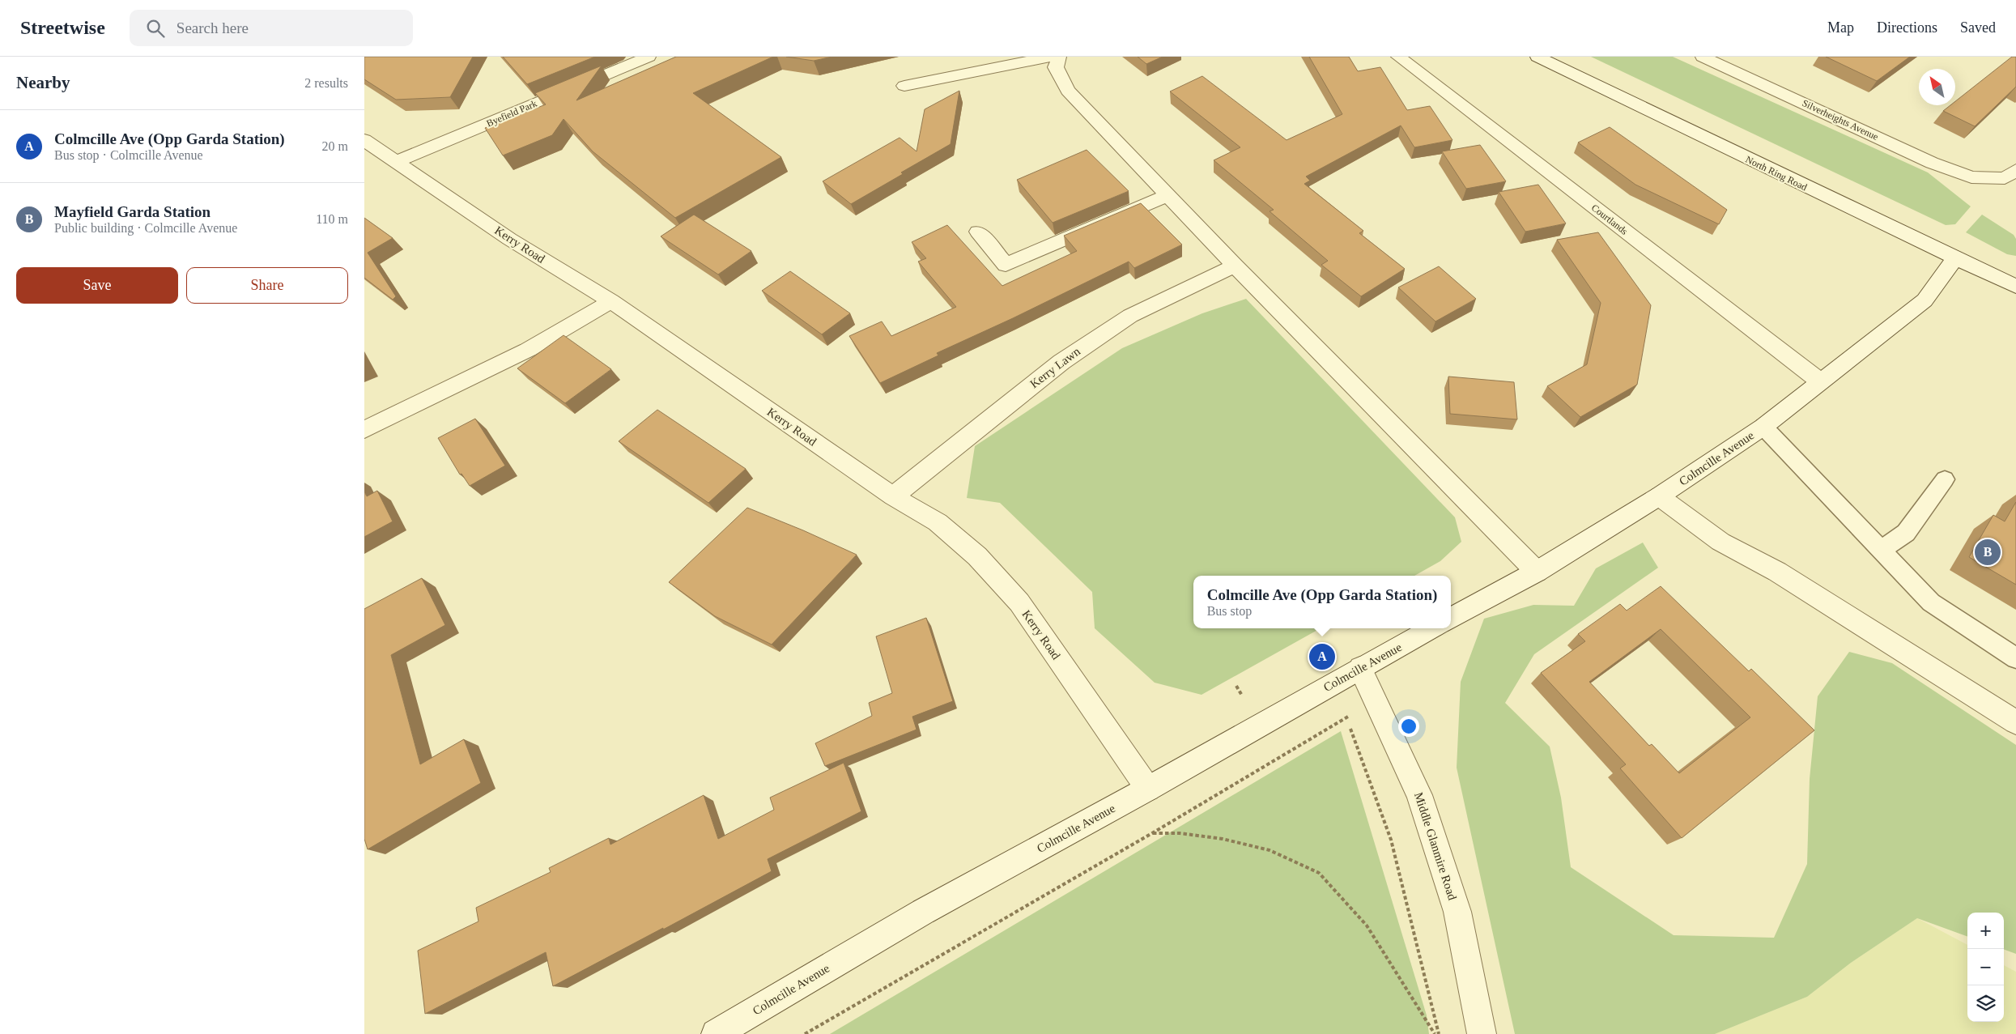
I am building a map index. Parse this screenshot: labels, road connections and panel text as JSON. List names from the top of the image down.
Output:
{
  "streets": {
    "street": [
      "Byefield Park",
      "Silverheights Avenue",
      "North Ring Road",
      "Courtlands",
      "Kerry Road",
      "Kerry Lawn",
      "Colmcille Avenue",
      "Middle Glanmire Road"
    ]
  },
  "crossings": [
    ["Byefield Park", "Kerry Road"],
    ["North Ring Road", "Colmcille Avenue"],
    ["Courtlands", "Colmcille Avenue"],
    ["Kerry Road", "Kerry Lawn"],
    ["Kerry Road", "Colmcille Avenue"],
    ["Colmcille Avenue", "Middle Glanmire Road"]
  ],
  "north": "top left",
  "page": {
    "header": "Streetwise",
    "search": "Search here",
    "nav": ["Map", "Directions", "Saved"],
    "heading": ["Nearby", "2 results"],
    "list": [
      {
        "mark": "A",
        "name": "Colmcille Ave (Opp Garda Station)",
        "note": "Bus stop · Colmcille Avenue",
        "value": "20 m"
      },
      {
        "mark": "B",
        "name": "Mayfield Garda Station",
        "note": "Public building · Colmcille Avenue",
        "value": "110 m"
      }
    ],
    "buttons": ["Save", "Share"],
    "pins": ["B", "A"],
    "popup": ["Colmcille Ave (Opp Garda Station)", "Bus stop"],
    "map_buttons": ["+", "−"]
  }
}
